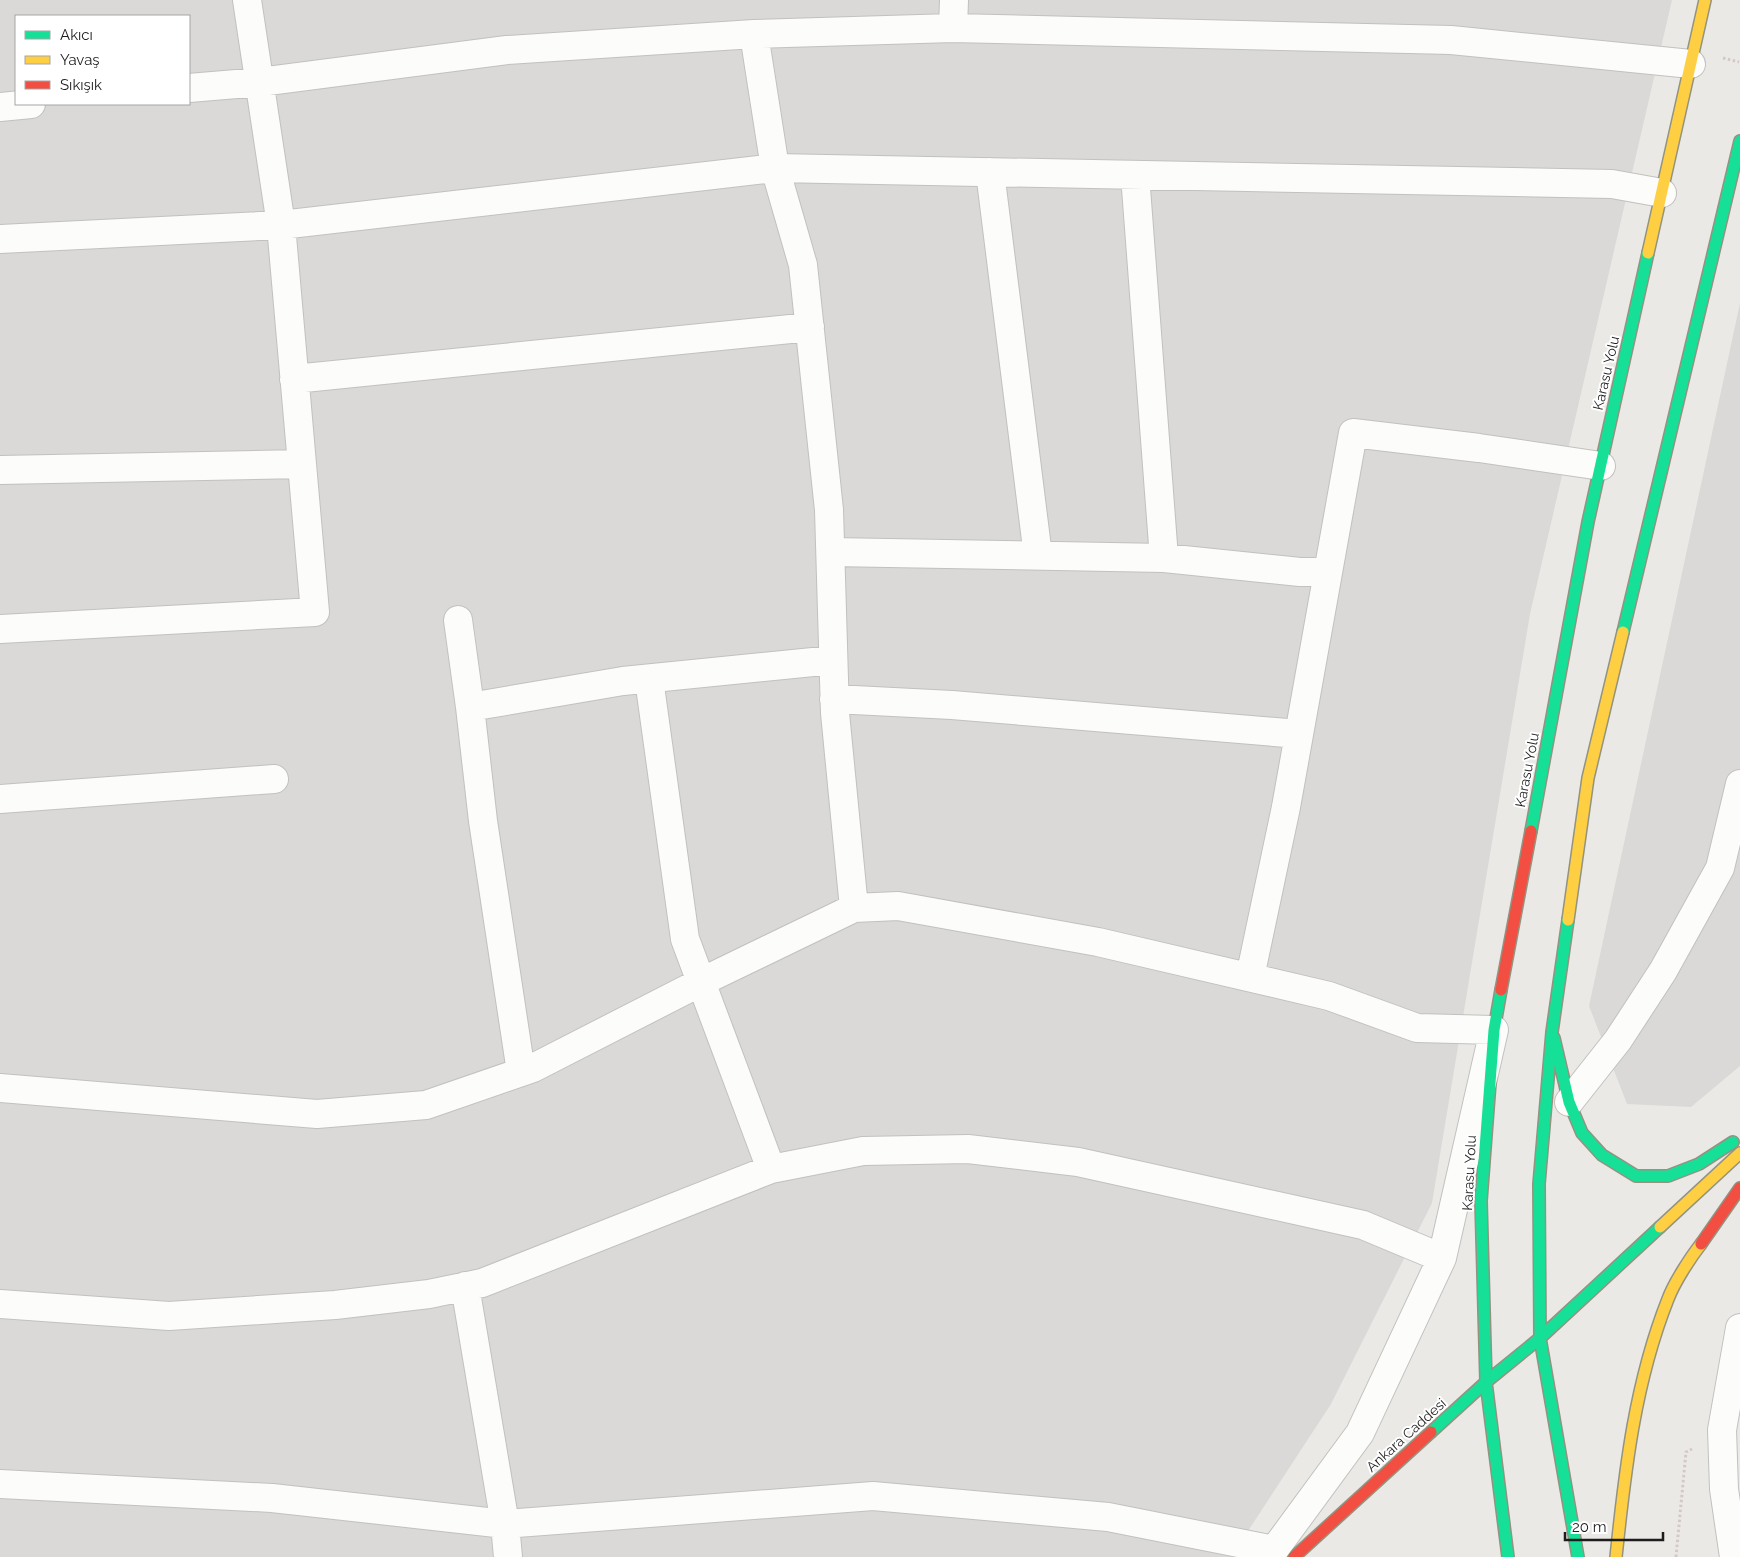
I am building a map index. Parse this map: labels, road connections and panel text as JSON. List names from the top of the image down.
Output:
{
  "streets": {
    "main road": ["Karasu Yolu", "Ankara Caddesi"]
  },
  "crossings": [
    ["Karasu Yolu", "Ankara Caddesi"]
  ],
  "legend": ["Akıcı", "Yavaş", "Sıkışık"],
  "scale_bar": "20 m"
}
